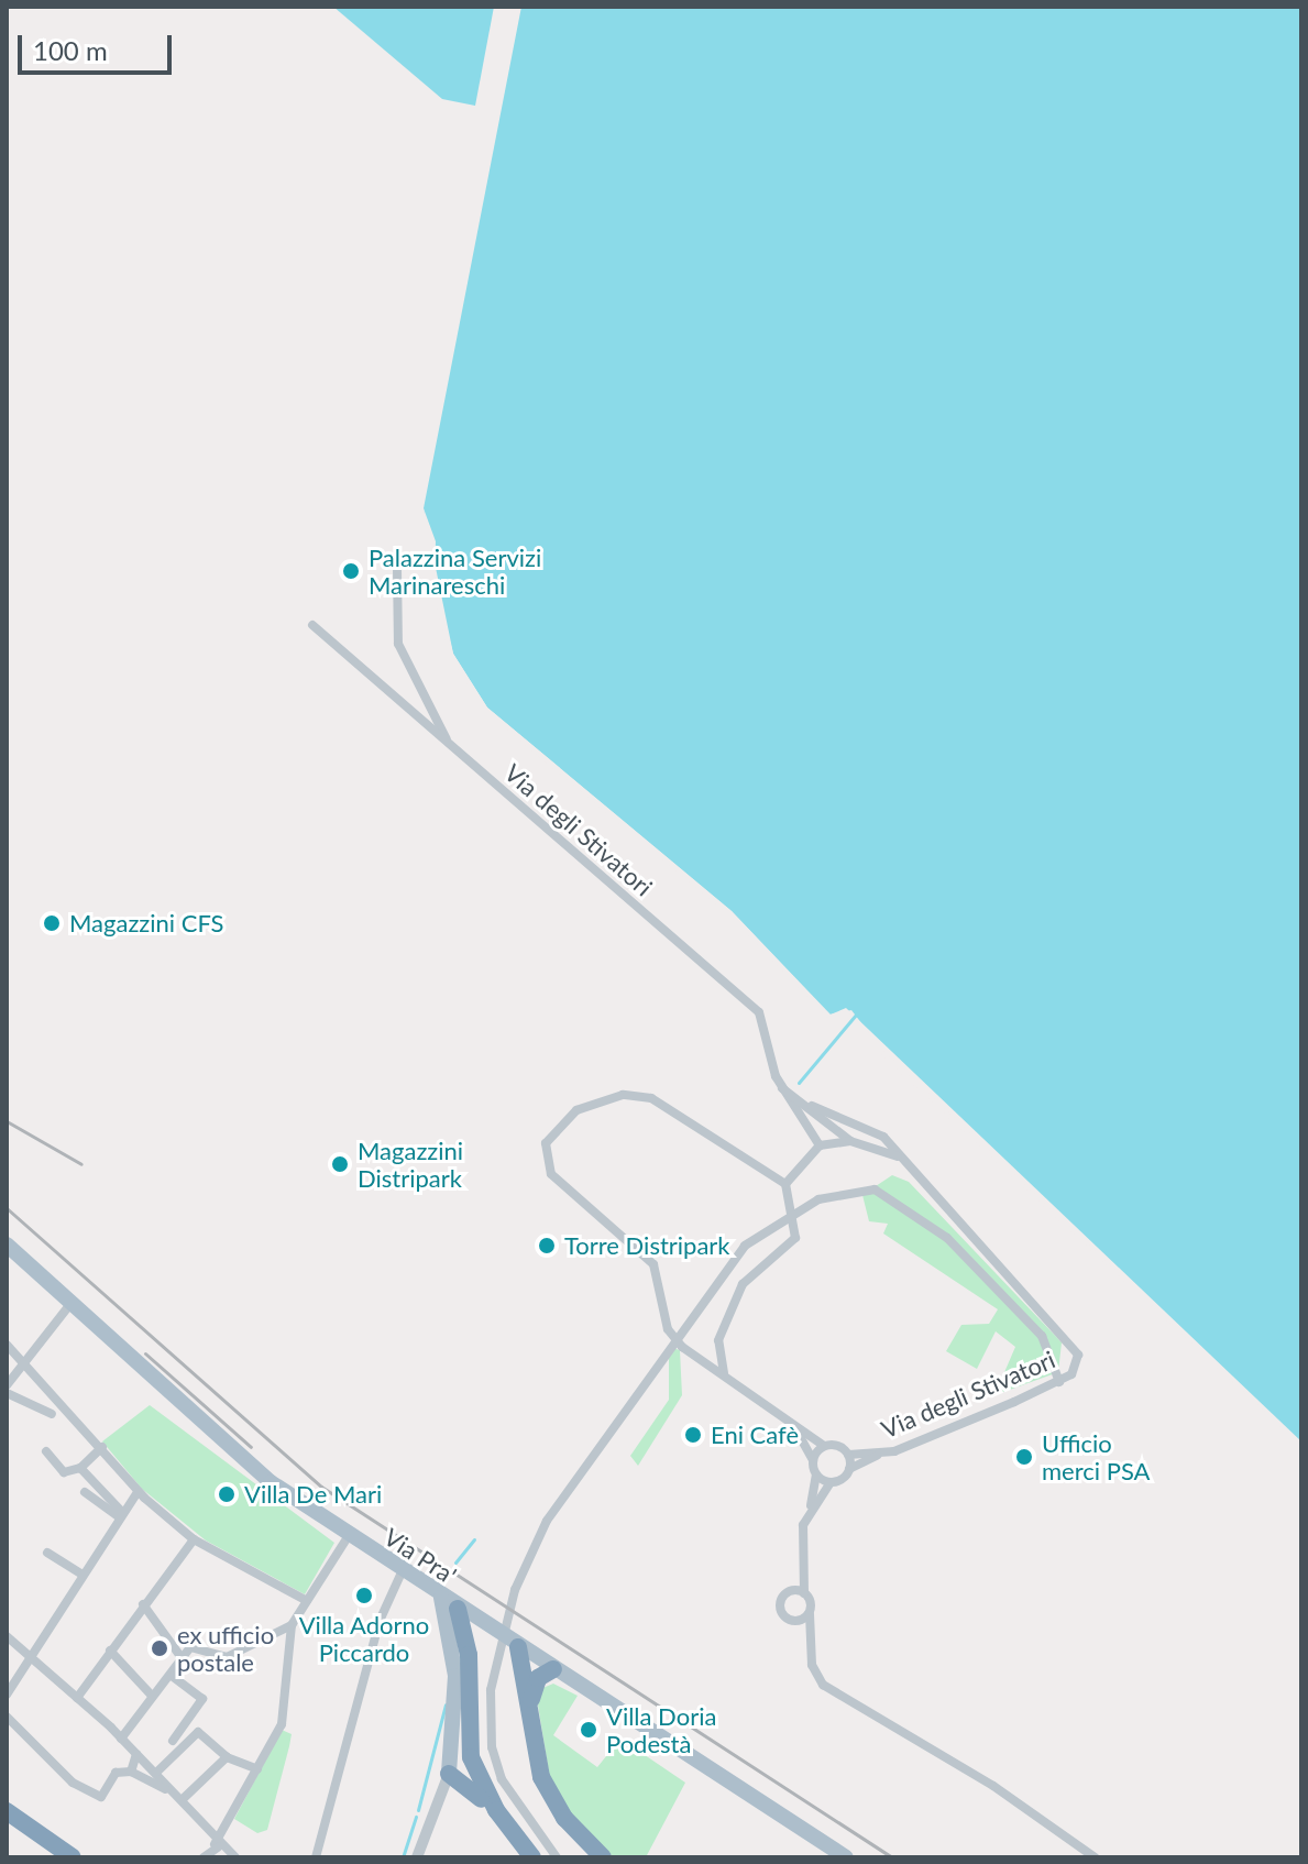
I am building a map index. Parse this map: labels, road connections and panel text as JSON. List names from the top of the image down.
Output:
{
  "streets": {
    "main road": ["Via Pra'"],
    "street": ["Via degli Stivatori"]
  },
  "places": [
    "Palazzina Servizi Marinareschi",
    "Magazzini CFS",
    "Magazzini Distripark",
    "Torre Distripark",
    "Eni Cafè",
    "Ufficio merci PSA",
    "Villa De Mari",
    "Villa Adorno Piccardo",
    "ex ufficio postale",
    "Villa Doria Podestà"
  ],
  "scale_bar": "100 m"
}
